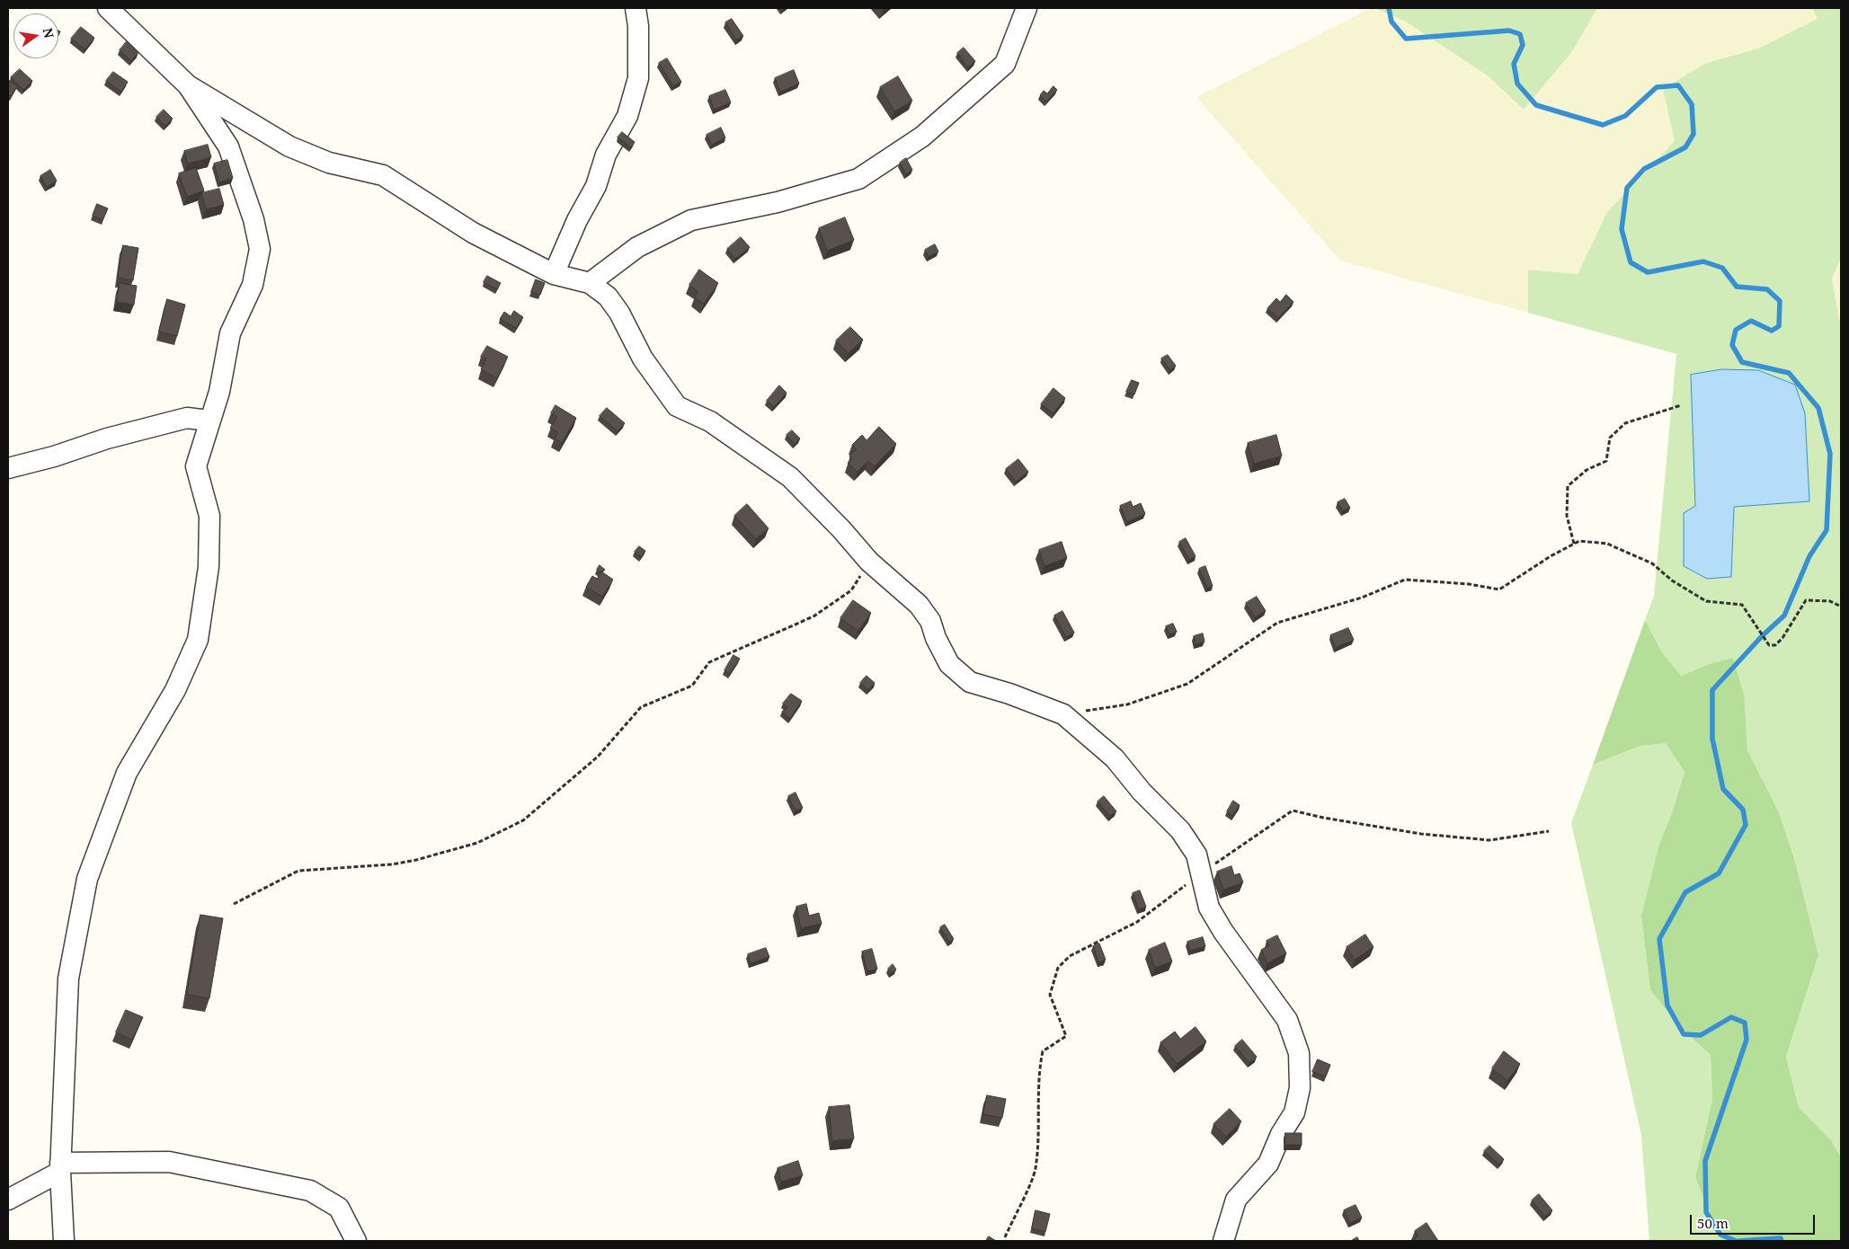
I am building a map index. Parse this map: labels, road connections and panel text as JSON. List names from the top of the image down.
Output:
{
  "scale_bar": "50 m",
  "north": "right"
}
